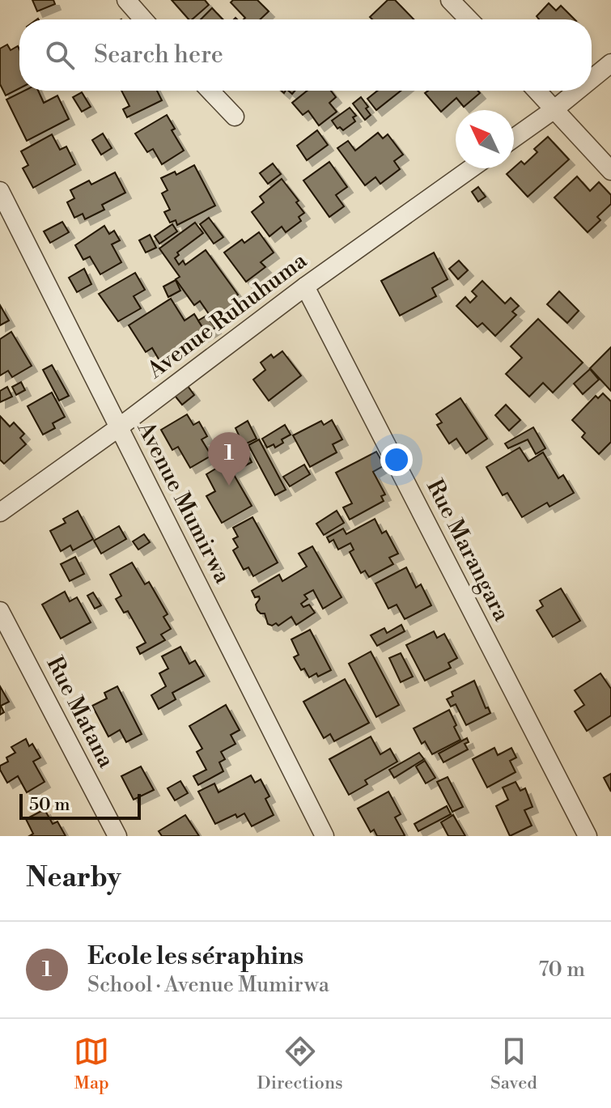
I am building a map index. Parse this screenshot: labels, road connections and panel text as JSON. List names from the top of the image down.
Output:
{
  "streets": {
    "street": [
      "Avenue Ruhuhuma",
      "Avenue Mumirwa",
      "Rue Marangara",
      "Rue Matana"
    ]
  },
  "crossings": [
    ["Avenue Ruhuhuma", "Avenue Mumirwa"],
    ["Avenue Ruhuhuma", "Rue Marangara"]
  ],
  "scale_bar": "50 m",
  "north": "top left",
  "page": {
    "search": "Search here",
    "pins": "1",
    "scale": "50 m",
    "heading": "Nearby",
    "list": [
      {
        "mark": "1",
        "name": "Ecole les séraphins",
        "note": "School · Avenue Mumirwa",
        "value": "70 m"
      }
    ],
    "nav": ["Map", "Directions", "Saved"]
  }
}
